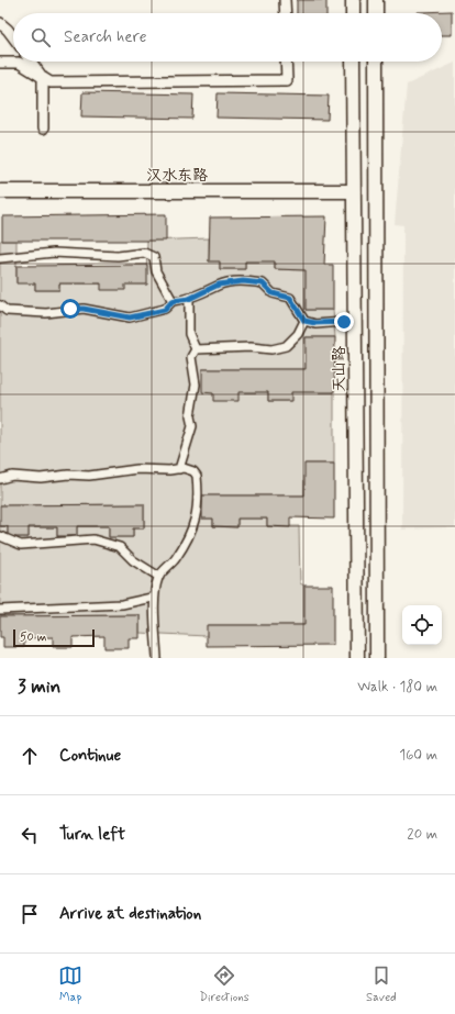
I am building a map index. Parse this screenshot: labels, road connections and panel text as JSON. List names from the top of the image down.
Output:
{
  "streets": {
    "street": ["汉水东路", "天山路"]
  },
  "crossings": [
    ["汉水东路", "天山路"]
  ],
  "scale_bar": "50 m",
  "page": {
    "search": "Search here",
    "scale": "50 m",
    "heading": ["3 min", "Walk · 180 m"],
    "list": [
      ["Continue", "160 m"],
      ["Turn left", "20 m"],
      "Arrive at destination"
    ],
    "nav": ["Map", "Directions", "Saved"]
  }
}
